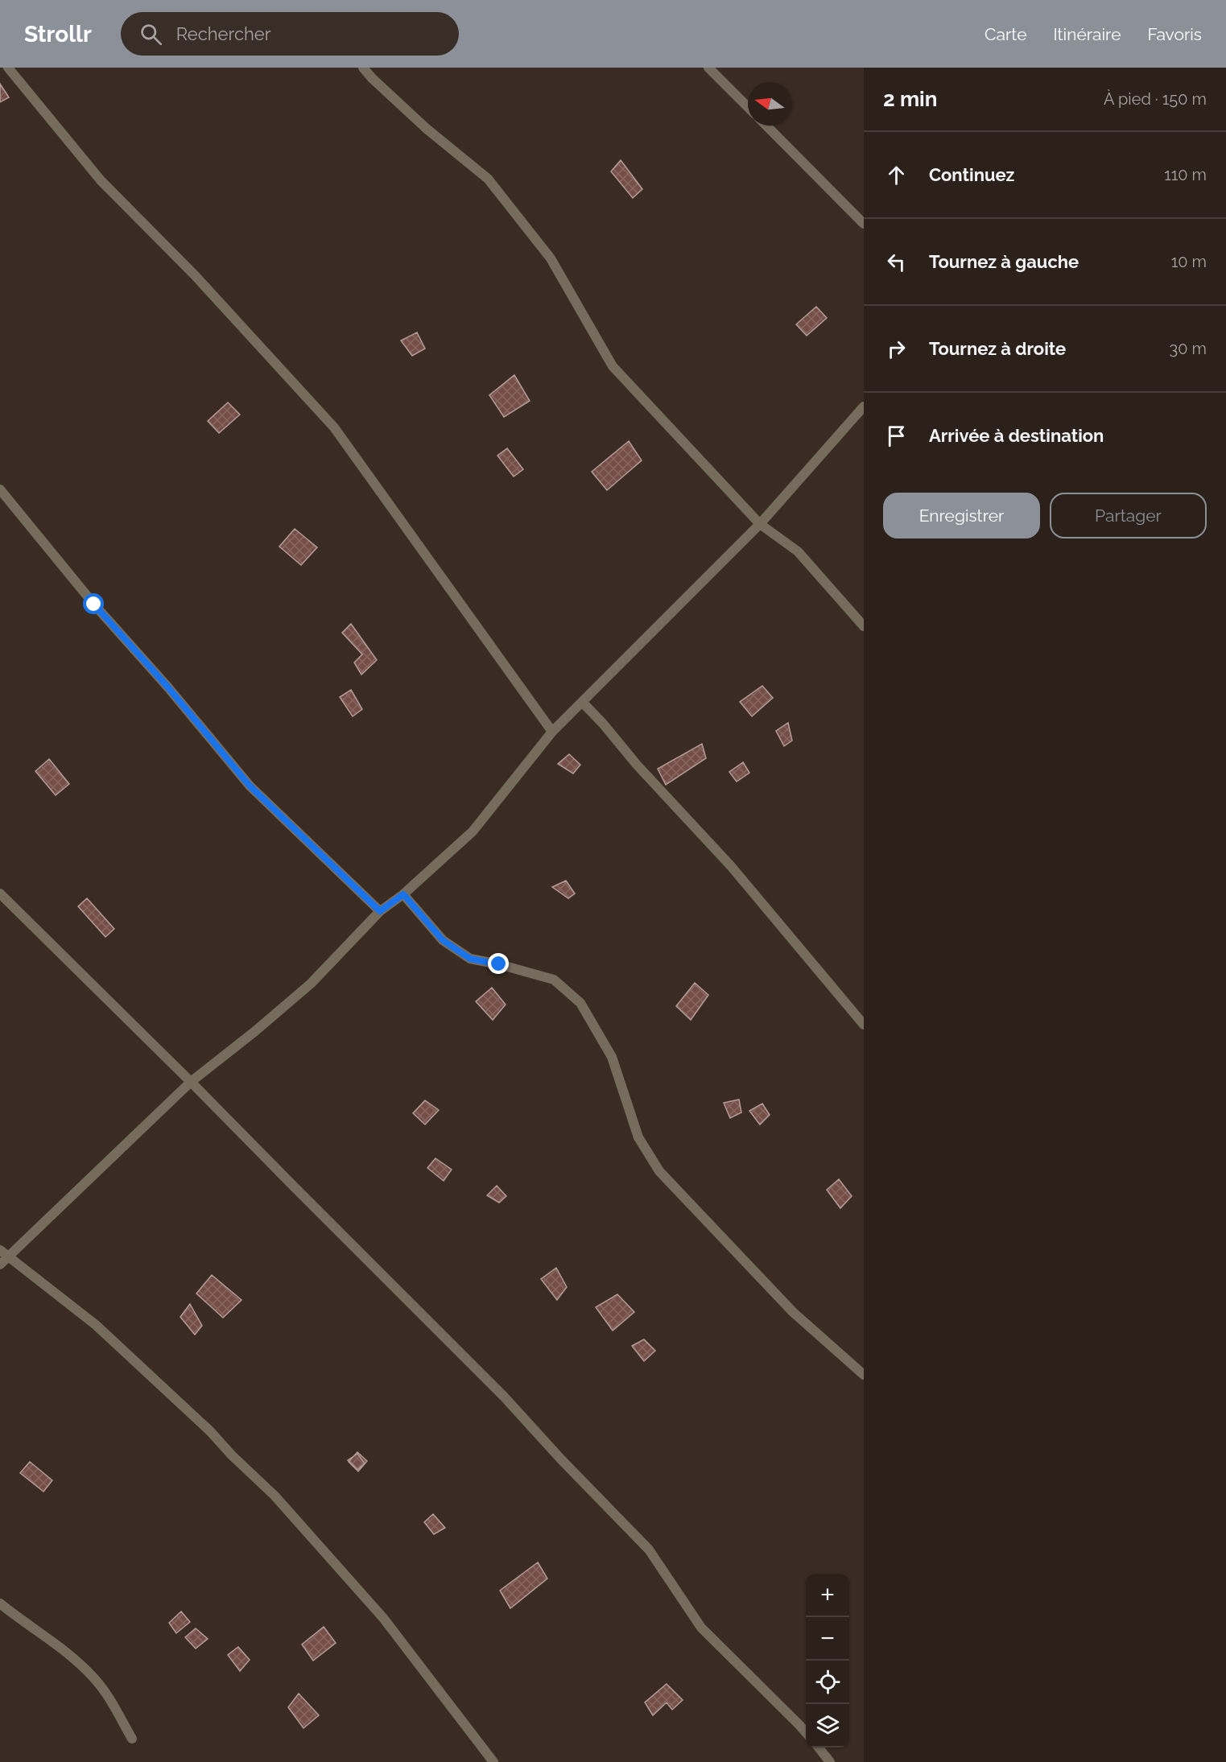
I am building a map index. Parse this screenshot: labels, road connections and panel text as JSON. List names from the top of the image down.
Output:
{
  "north": "left",
  "page": {
    "header": "Strollr",
    "search": "Rechercher",
    "nav": ["Carte", "Itinéraire", "Favoris"],
    "heading": ["2 min", "À pied · 150 m"],
    "list": [
      ["Continuez", "110 m"],
      ["Tournez à gauche", "10 m"],
      ["Tournez à droite", "30 m"],
      "Arrivée à destination"
    ],
    "buttons": ["Enregistrer", "Partager"],
    "map_buttons": ["+", "−"]
  }
}
